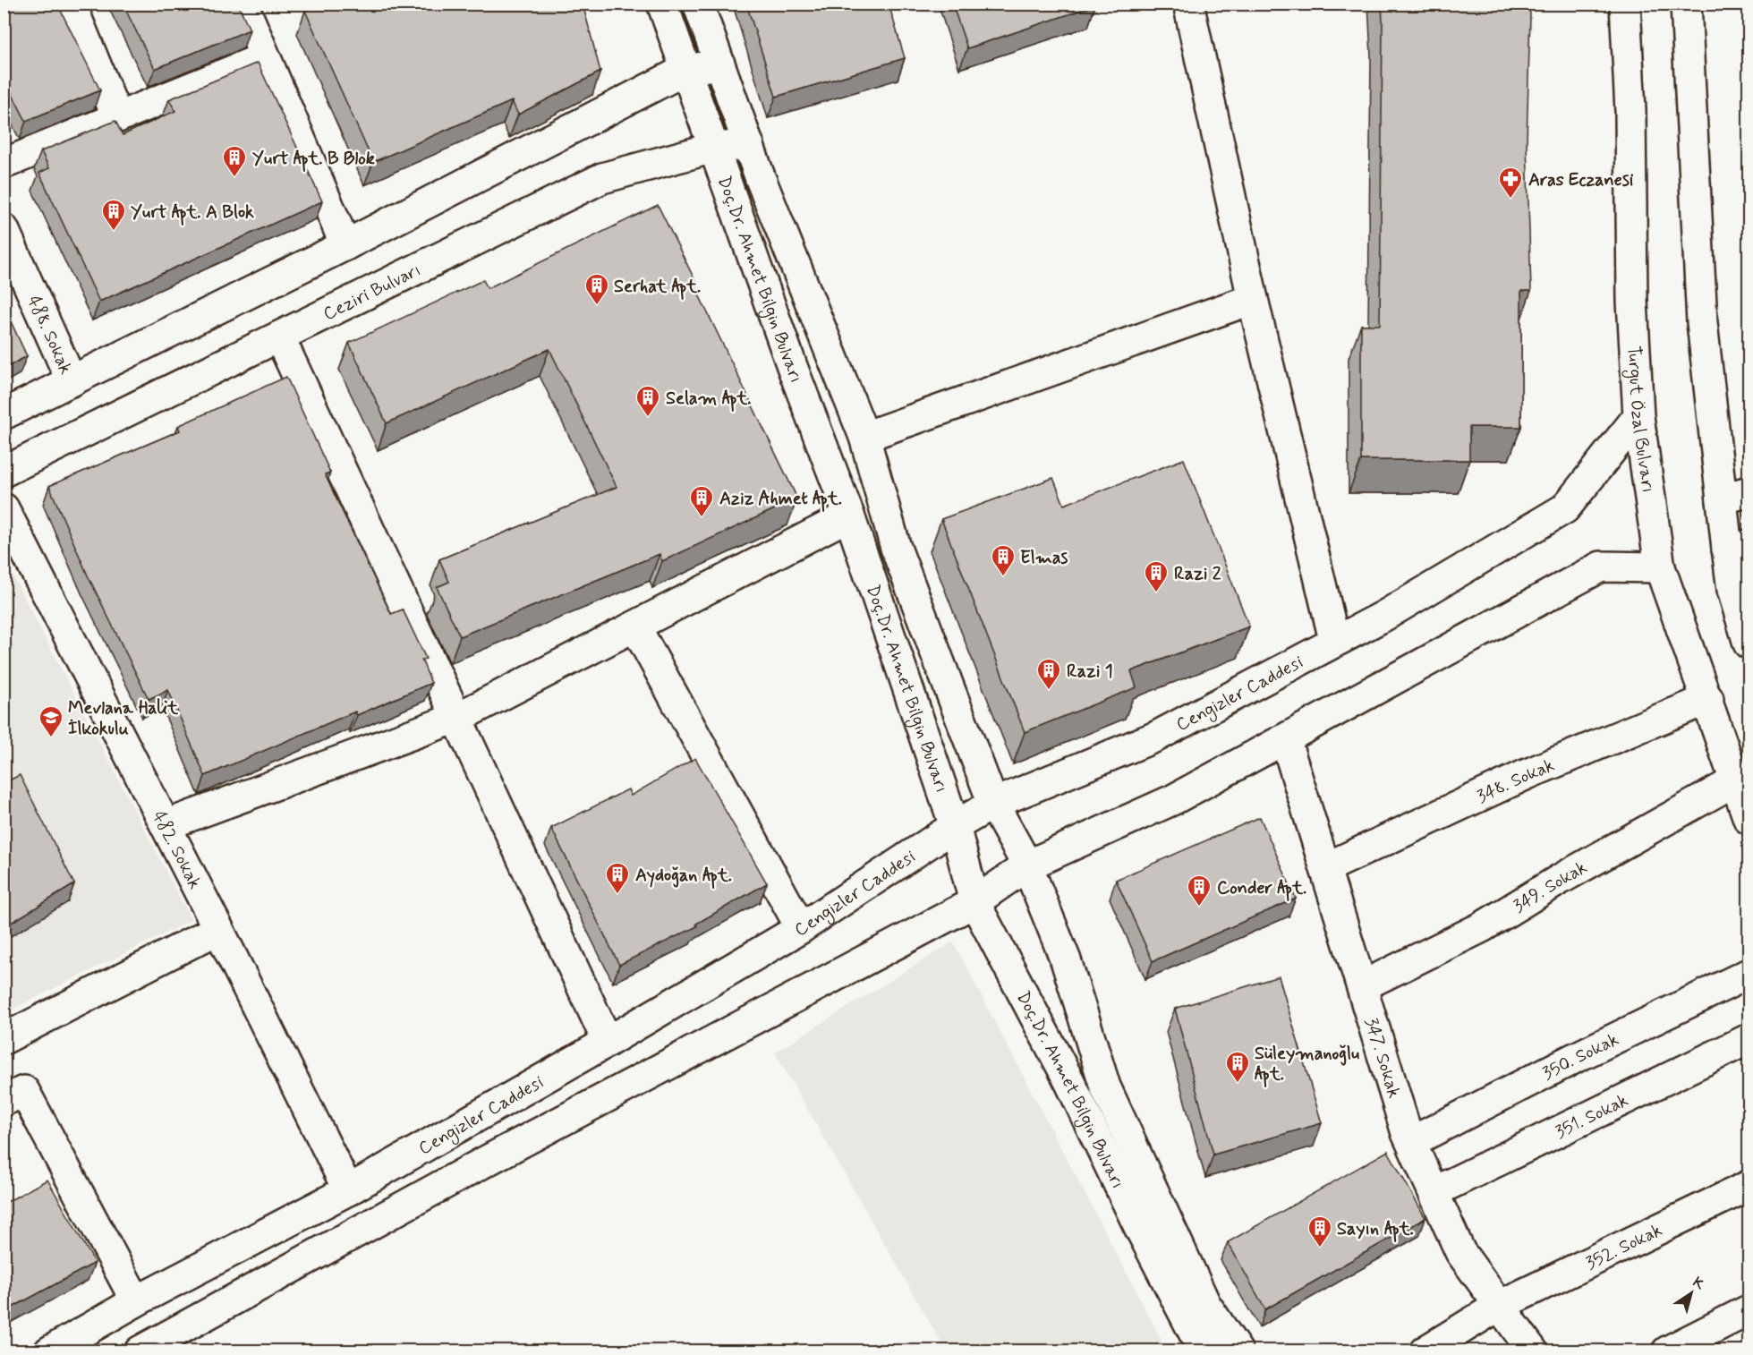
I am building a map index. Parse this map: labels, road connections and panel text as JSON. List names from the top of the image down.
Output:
{
  "streets": {
    "street": [
      "Doç.Dr. Ahmet Bilgin Bulvarı",
      "Ceziri Bulvarı",
      "488. Sokak",
      "Turgut Özal Bulvarı",
      "Cengizler Caddesi",
      "348. Sokak",
      "482. Sokak",
      "349. Sokak",
      "350. Sokak",
      "347. Sokak",
      "351. Sokak",
      "352. Sokak"
    ]
  },
  "crossings": [
    ["Doç.Dr. Ahmet Bilgin Bulvarı", "Ceziri Bulvarı"],
    ["Doç.Dr. Ahmet Bilgin Bulvarı", "Cengizler Caddesi"],
    ["Turgut Özal Bulvarı", "Cengizler Caddesi"],
    ["Turgut Özal Bulvarı", "348. Sokak"],
    ["Turgut Özal Bulvarı", "349. Sokak"],
    ["Cengizler Caddesi", "482. Sokak"],
    ["348. Sokak", "347. Sokak"],
    ["349. Sokak", "347. Sokak"],
    ["350. Sokak", "347. Sokak"],
    ["347. Sokak", "351. Sokak"],
    ["347. Sokak", "352. Sokak"]
  ],
  "places": {
    "building": [
      "Yurt Apt. B Blok",
      "Yurt Apt. A Blok",
      "Serhat Apt.",
      "Selam Apt.",
      "Aziz Ahmet Apt.",
      "Elmas",
      "Razi 2",
      "Razi 1",
      "Aydoğan Apt.",
      "Conder Apt.",
      "Süleymanoğlu Apt.",
      "Sayın Apt."
    ],
    "pharmacy": ["Aras Eczanesi"],
    "school or university": ["Mevlana Halit İlkokulu"]
  },
  "north": "top right"
}
